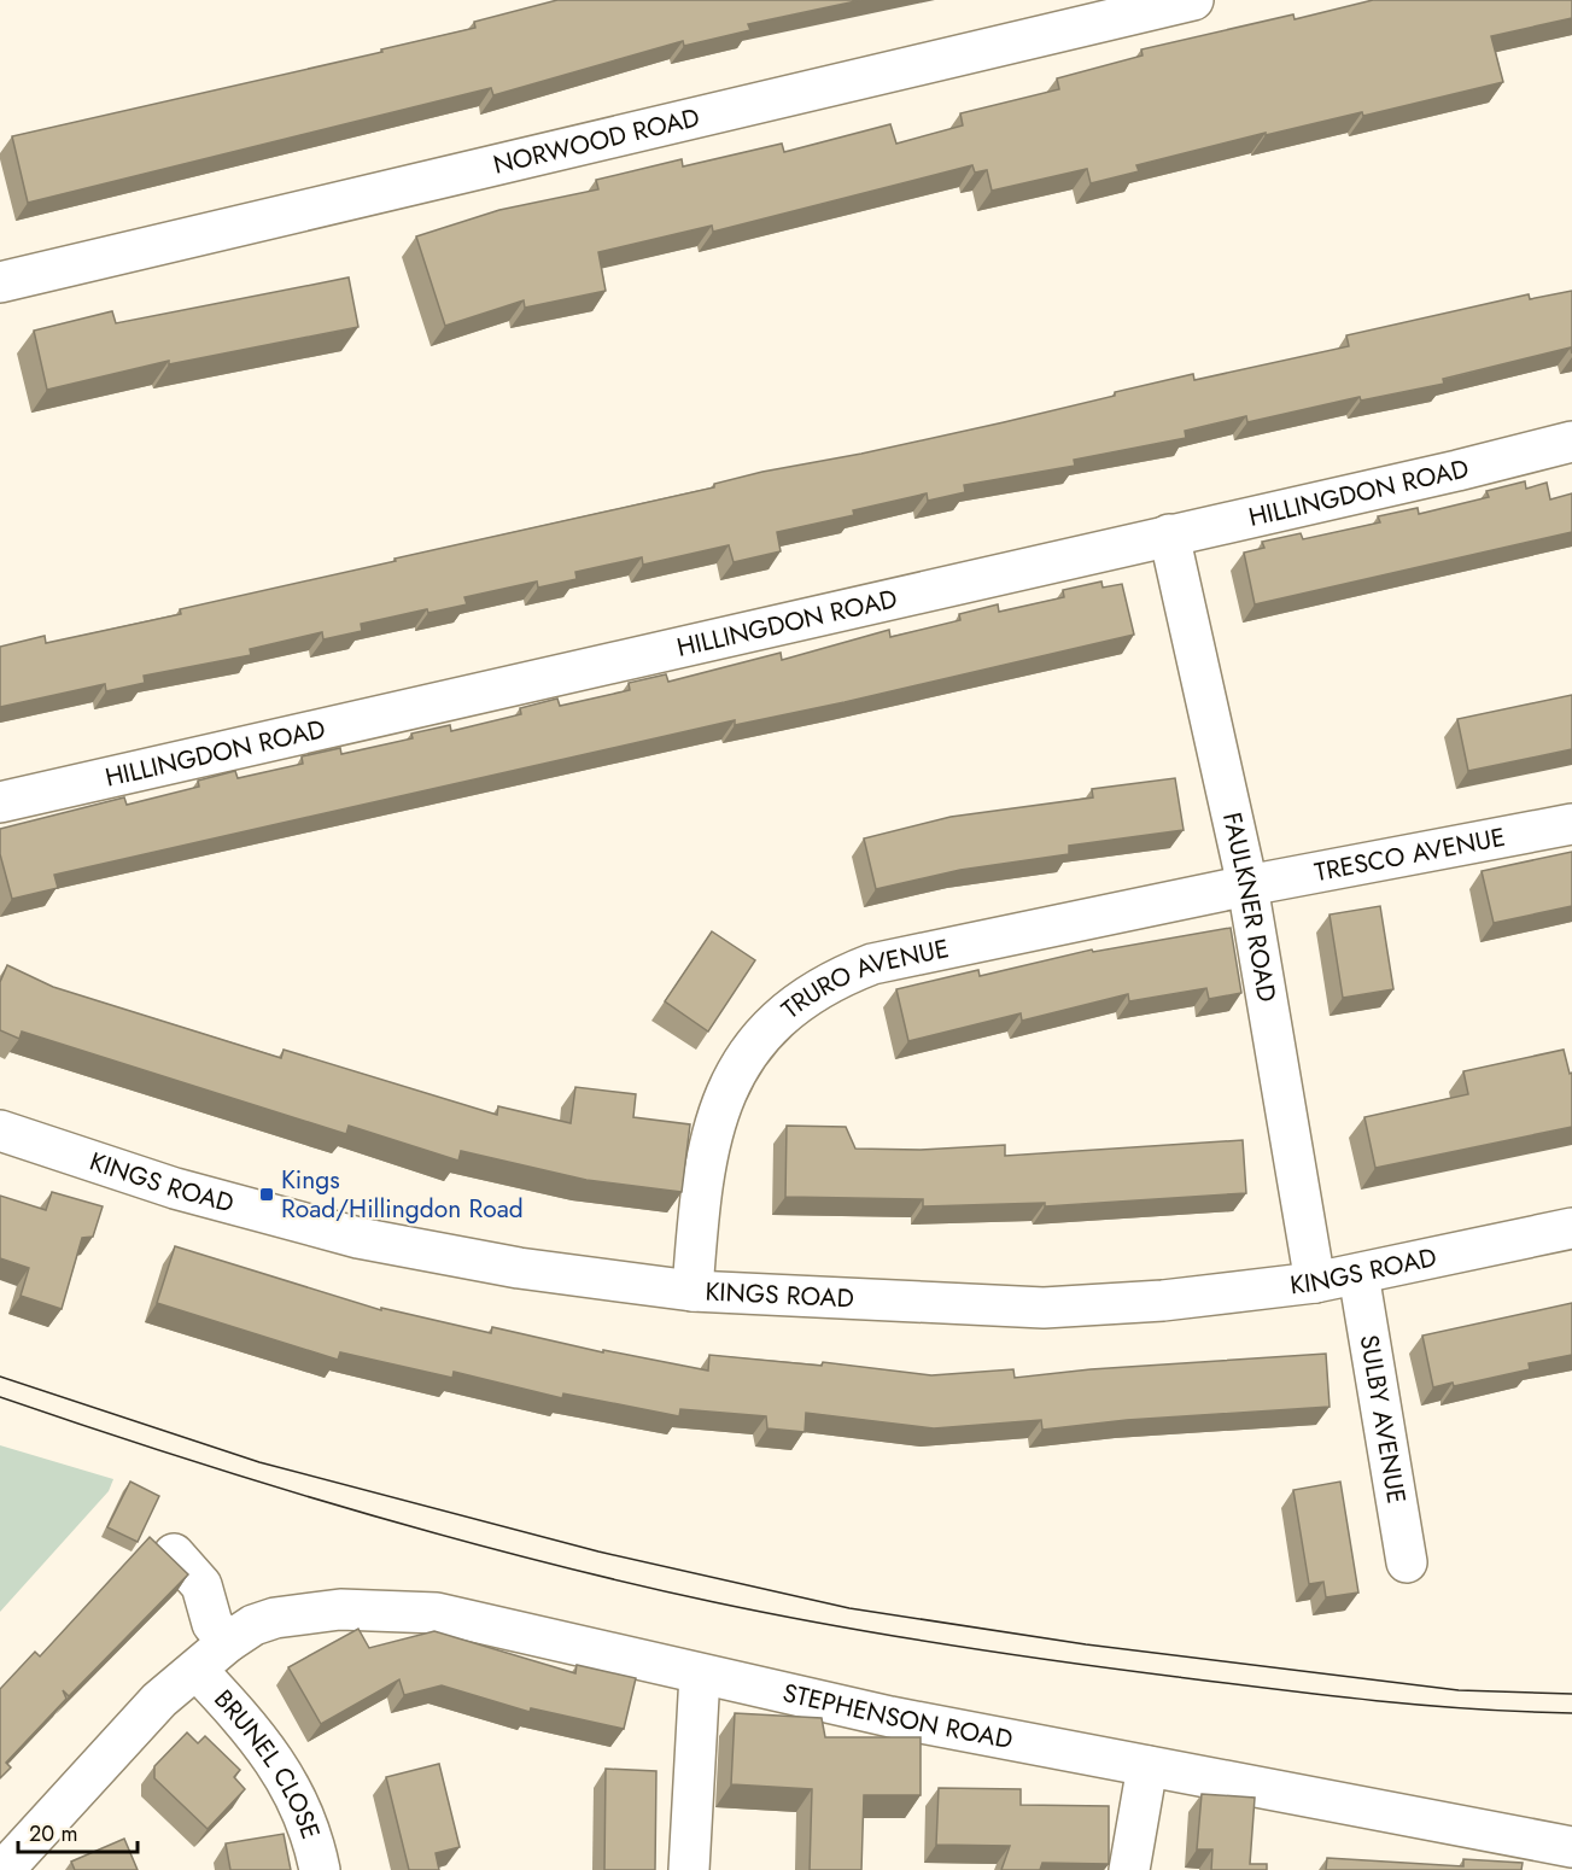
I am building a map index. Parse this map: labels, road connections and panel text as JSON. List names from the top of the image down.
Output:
{
  "streets": {
    "street": [
      "NORWOOD ROAD",
      "HILLINGDON ROAD",
      "TRESCO AVENUE",
      "FAULKNER ROAD",
      "TRURO AVENUE",
      "KINGS ROAD",
      "SULBY AVENUE",
      "STEPHENSON ROAD",
      "BRUNEL CLOSE"
    ]
  },
  "crossings": [
    ["HILLINGDON ROAD", "FAULKNER ROAD"],
    ["TRESCO AVENUE", "FAULKNER ROAD"],
    ["TRESCO AVENUE", "TRURO AVENUE"],
    ["FAULKNER ROAD", "TRURO AVENUE"],
    ["FAULKNER ROAD", "KINGS ROAD"],
    ["TRURO AVENUE", "KINGS ROAD"],
    ["KINGS ROAD", "SULBY AVENUE"],
    ["STEPHENSON ROAD", "BRUNEL CLOSE"]
  ],
  "places": {
    "transit": ["Kings Road/Hillingdon Road"]
  },
  "scale_bar": "20 m"
}
